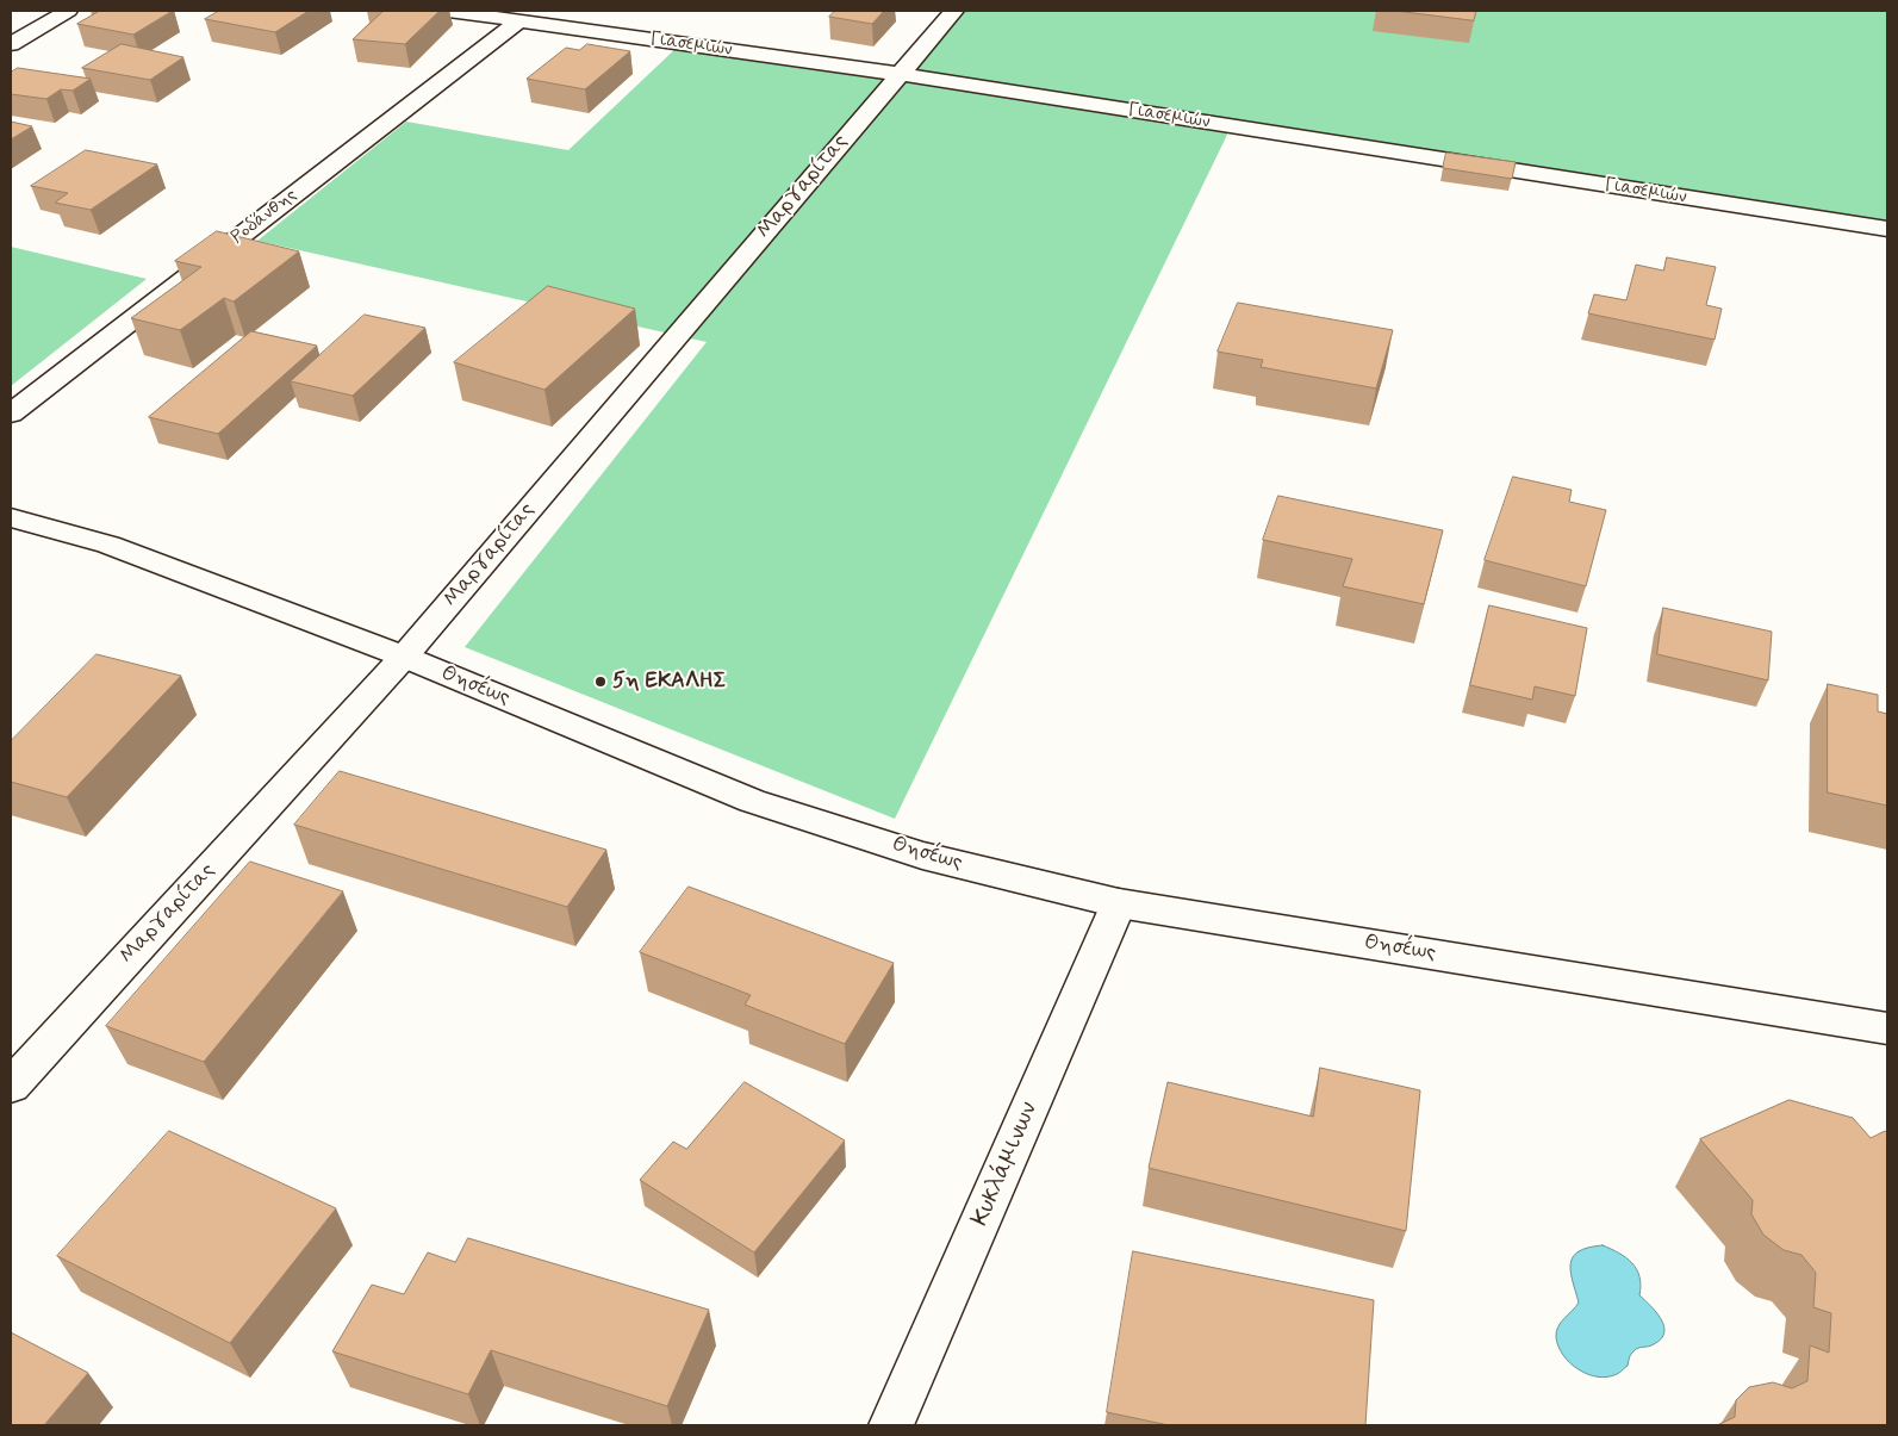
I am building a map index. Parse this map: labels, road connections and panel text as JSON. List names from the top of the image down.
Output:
{
  "streets": {
    "street": [
      "Γιασεμιών",
      "Μαργαρίτας",
      "Ροδάνθης",
      "Θησέως",
      "Κυκλάμινων"
    ]
  },
  "crossings": [
    ["Γιασεμιών", "Μαργαρίτας"],
    ["Γιασεμιών", "Ροδάνθης"],
    ["Μαργαρίτας", "Θησέως"],
    ["Θησέως", "Κυκλάμινων"]
  ],
  "places": ["5η ΕΚΑΛΗΣ"]
}
